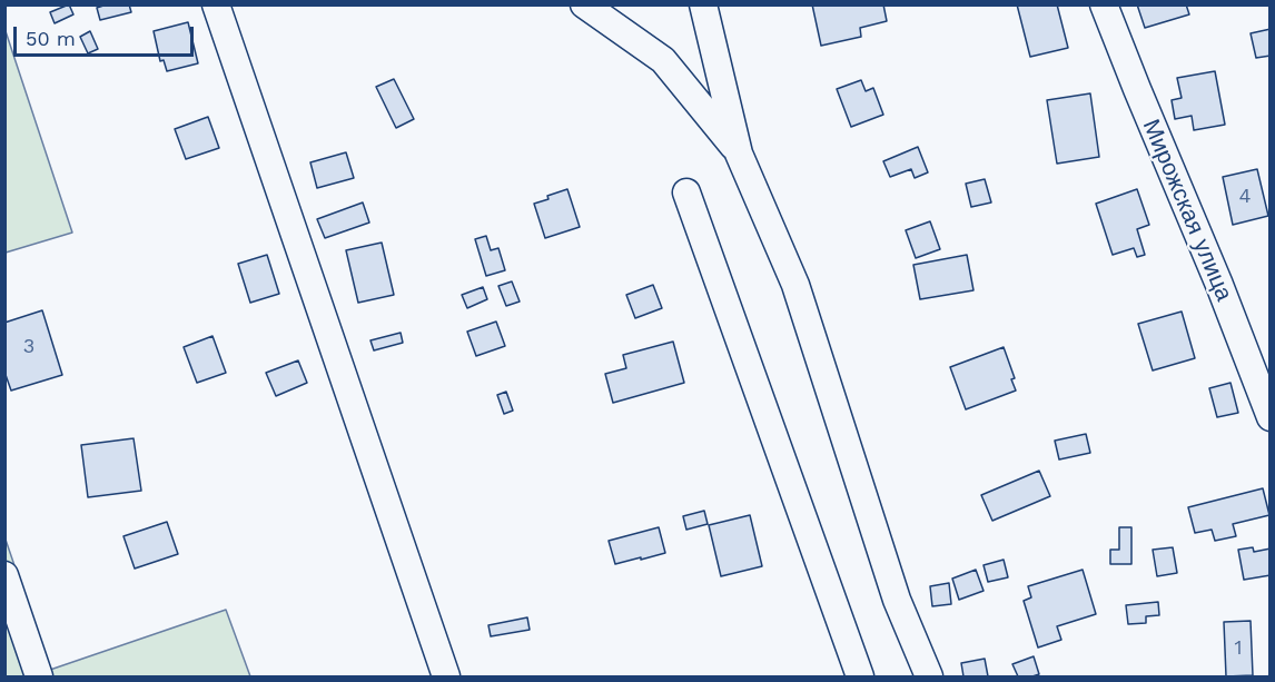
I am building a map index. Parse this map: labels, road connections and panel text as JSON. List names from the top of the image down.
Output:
{
  "streets": {
    "street": ["Мирожская улица"]
  },
  "house_numbers": ["4", "3", "1"],
  "scale_bar": "50 m"
}
